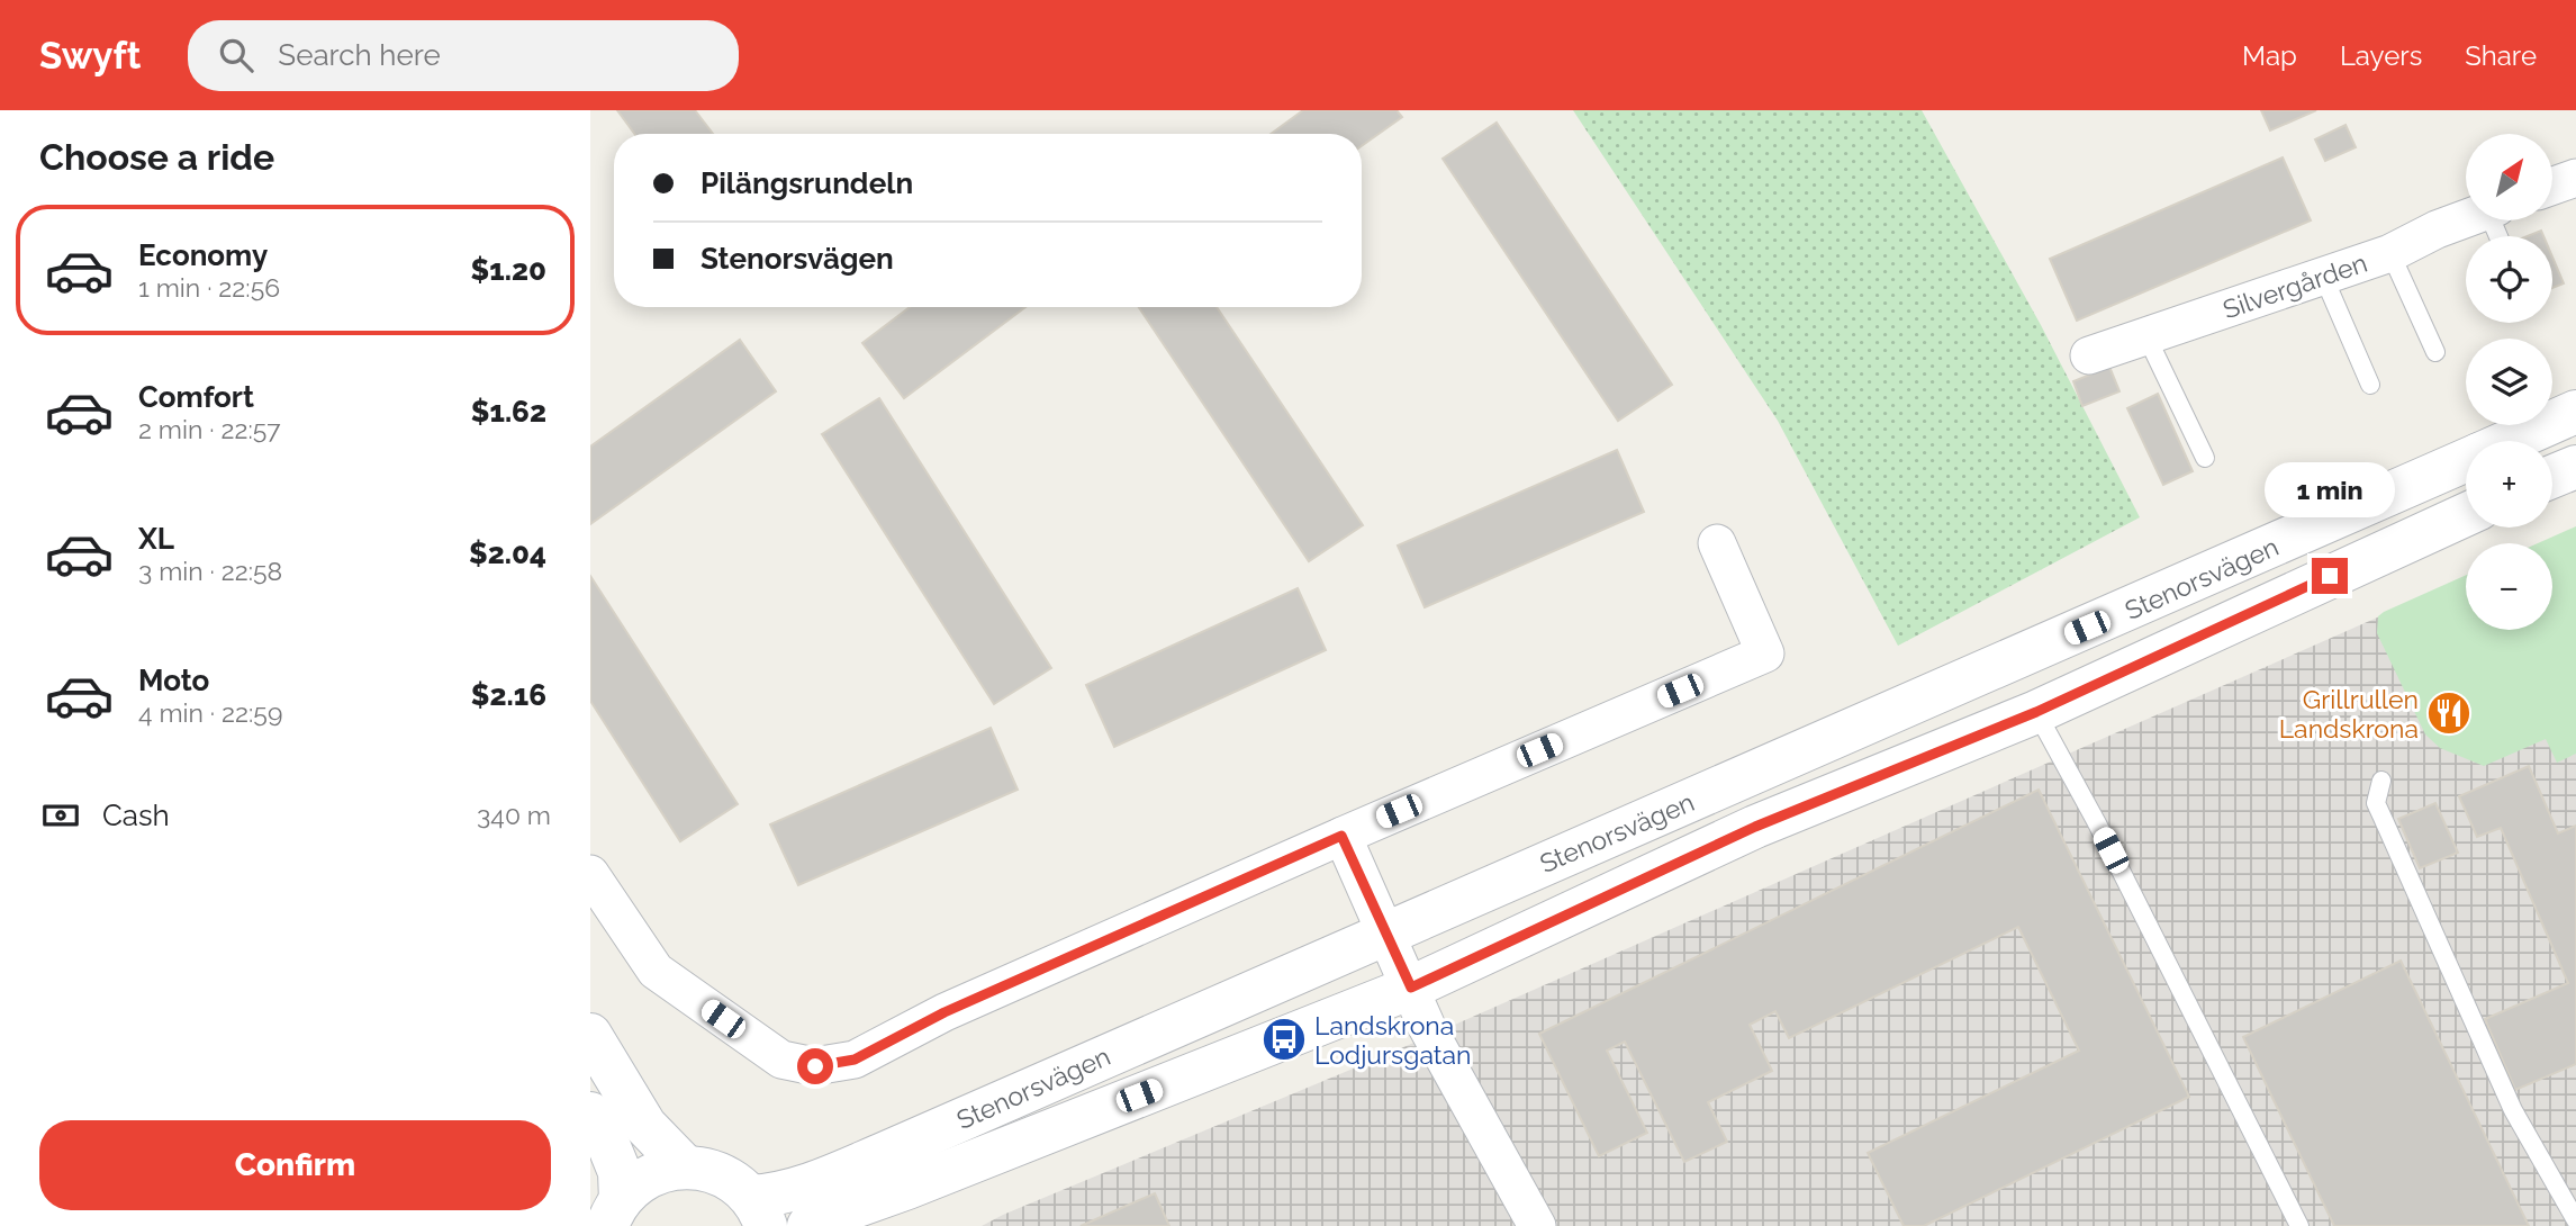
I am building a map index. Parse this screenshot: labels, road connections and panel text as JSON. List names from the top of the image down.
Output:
{
  "streets": {
    "street": ["Silvergården", "Stenorsvägen"]
  },
  "places": {
    "restaurant": ["Grillrullen Landskrona"],
    "bus stop": ["Landskrona Lodjursgatan"]
  },
  "north": "top right",
  "page": {
    "header": "Swyft",
    "search": "Search here",
    "nav": ["Map", "Layers", "Share"],
    "heading": "Choose a ride",
    "map_buttons": ["+", "−"],
    "banner": ["Pilängsrundeln", "Stenorsvägen"],
    "list": [
      {
        "name": "Economy",
        "note": "1 min · 22:56",
        "value": "$1.20"
      },
      {
        "name": "Comfort",
        "note": "2 min · 22:57",
        "value": "$1.62"
      },
      {
        "name": "XL",
        "note": "3 min · 22:58",
        "value": "$2.04"
      },
      {
        "name": "Moto",
        "note": "4 min · 22:59",
        "value": "$2.16"
      }
    ],
    "bubble": "1 min",
    "pay": ["Cash", "340 m"],
    "buttons": "Confirm"
  }
}
